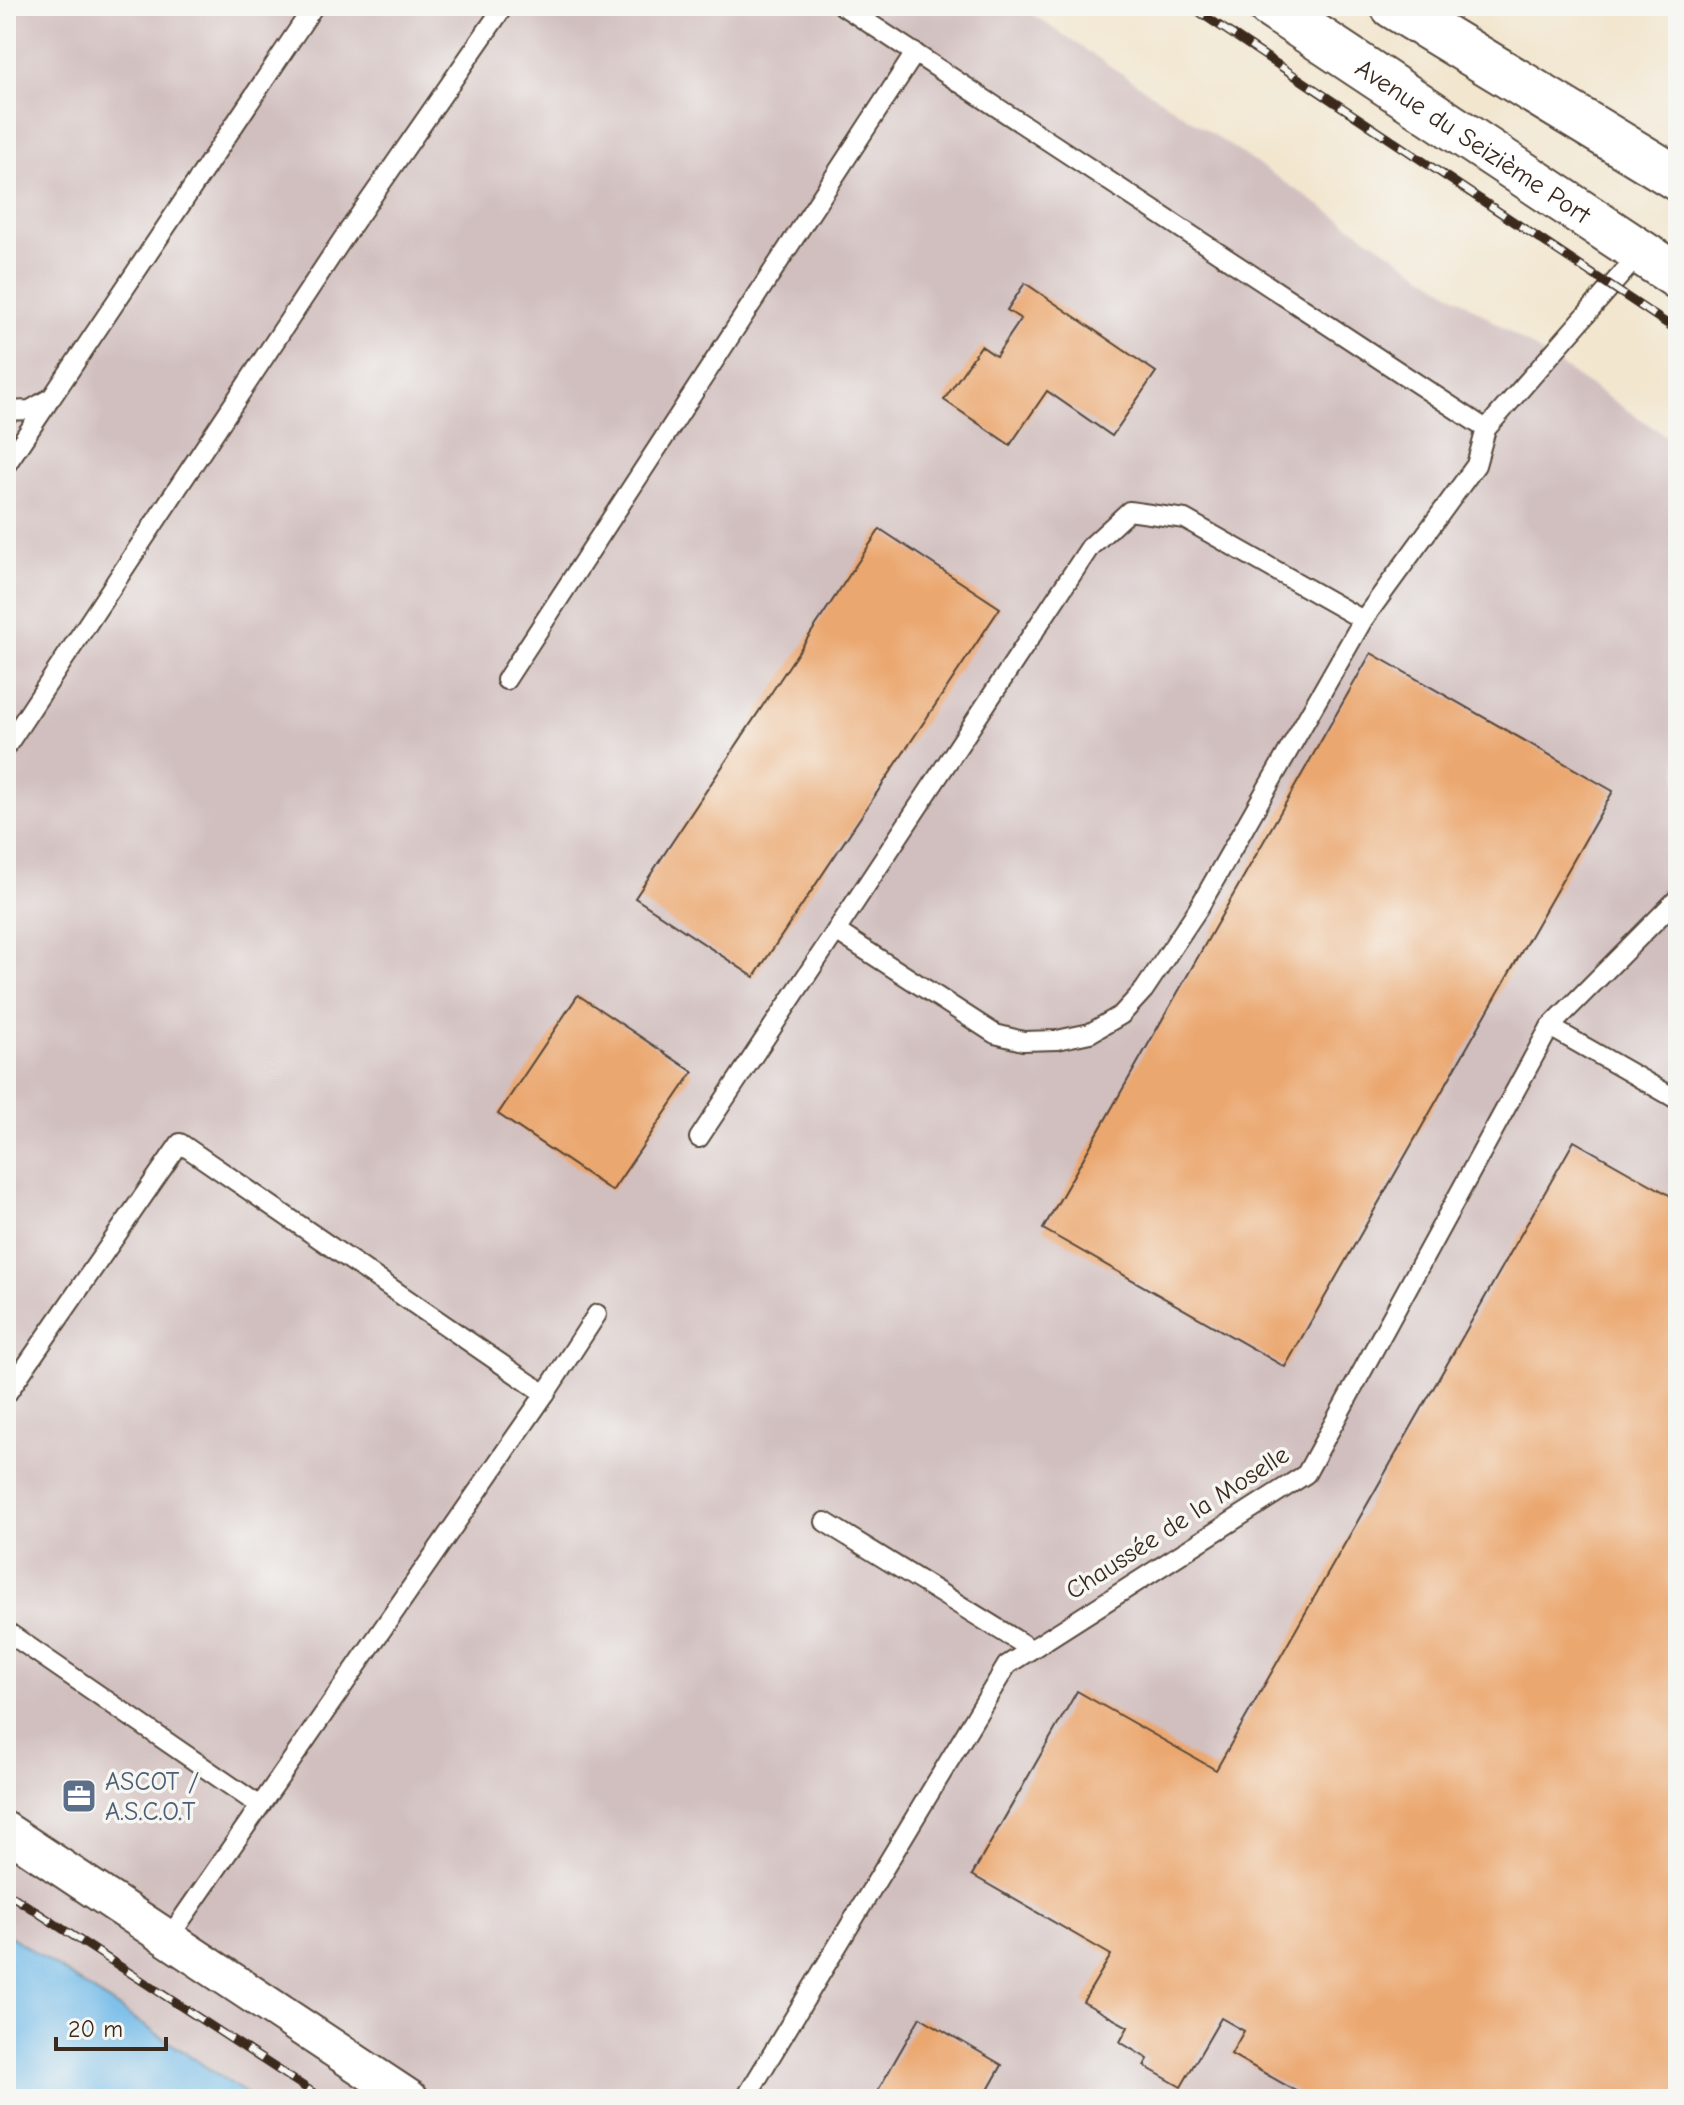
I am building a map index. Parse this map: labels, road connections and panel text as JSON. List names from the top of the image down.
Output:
{
  "streets": {
    "main road": ["Avenue du Seizième Port"],
    "lane": ["Chaussée de la Moselle"]
  },
  "places": {
    "office": ["ASCOT / A.S.C.O.T"]
  },
  "scale_bar": "20 m"
}
